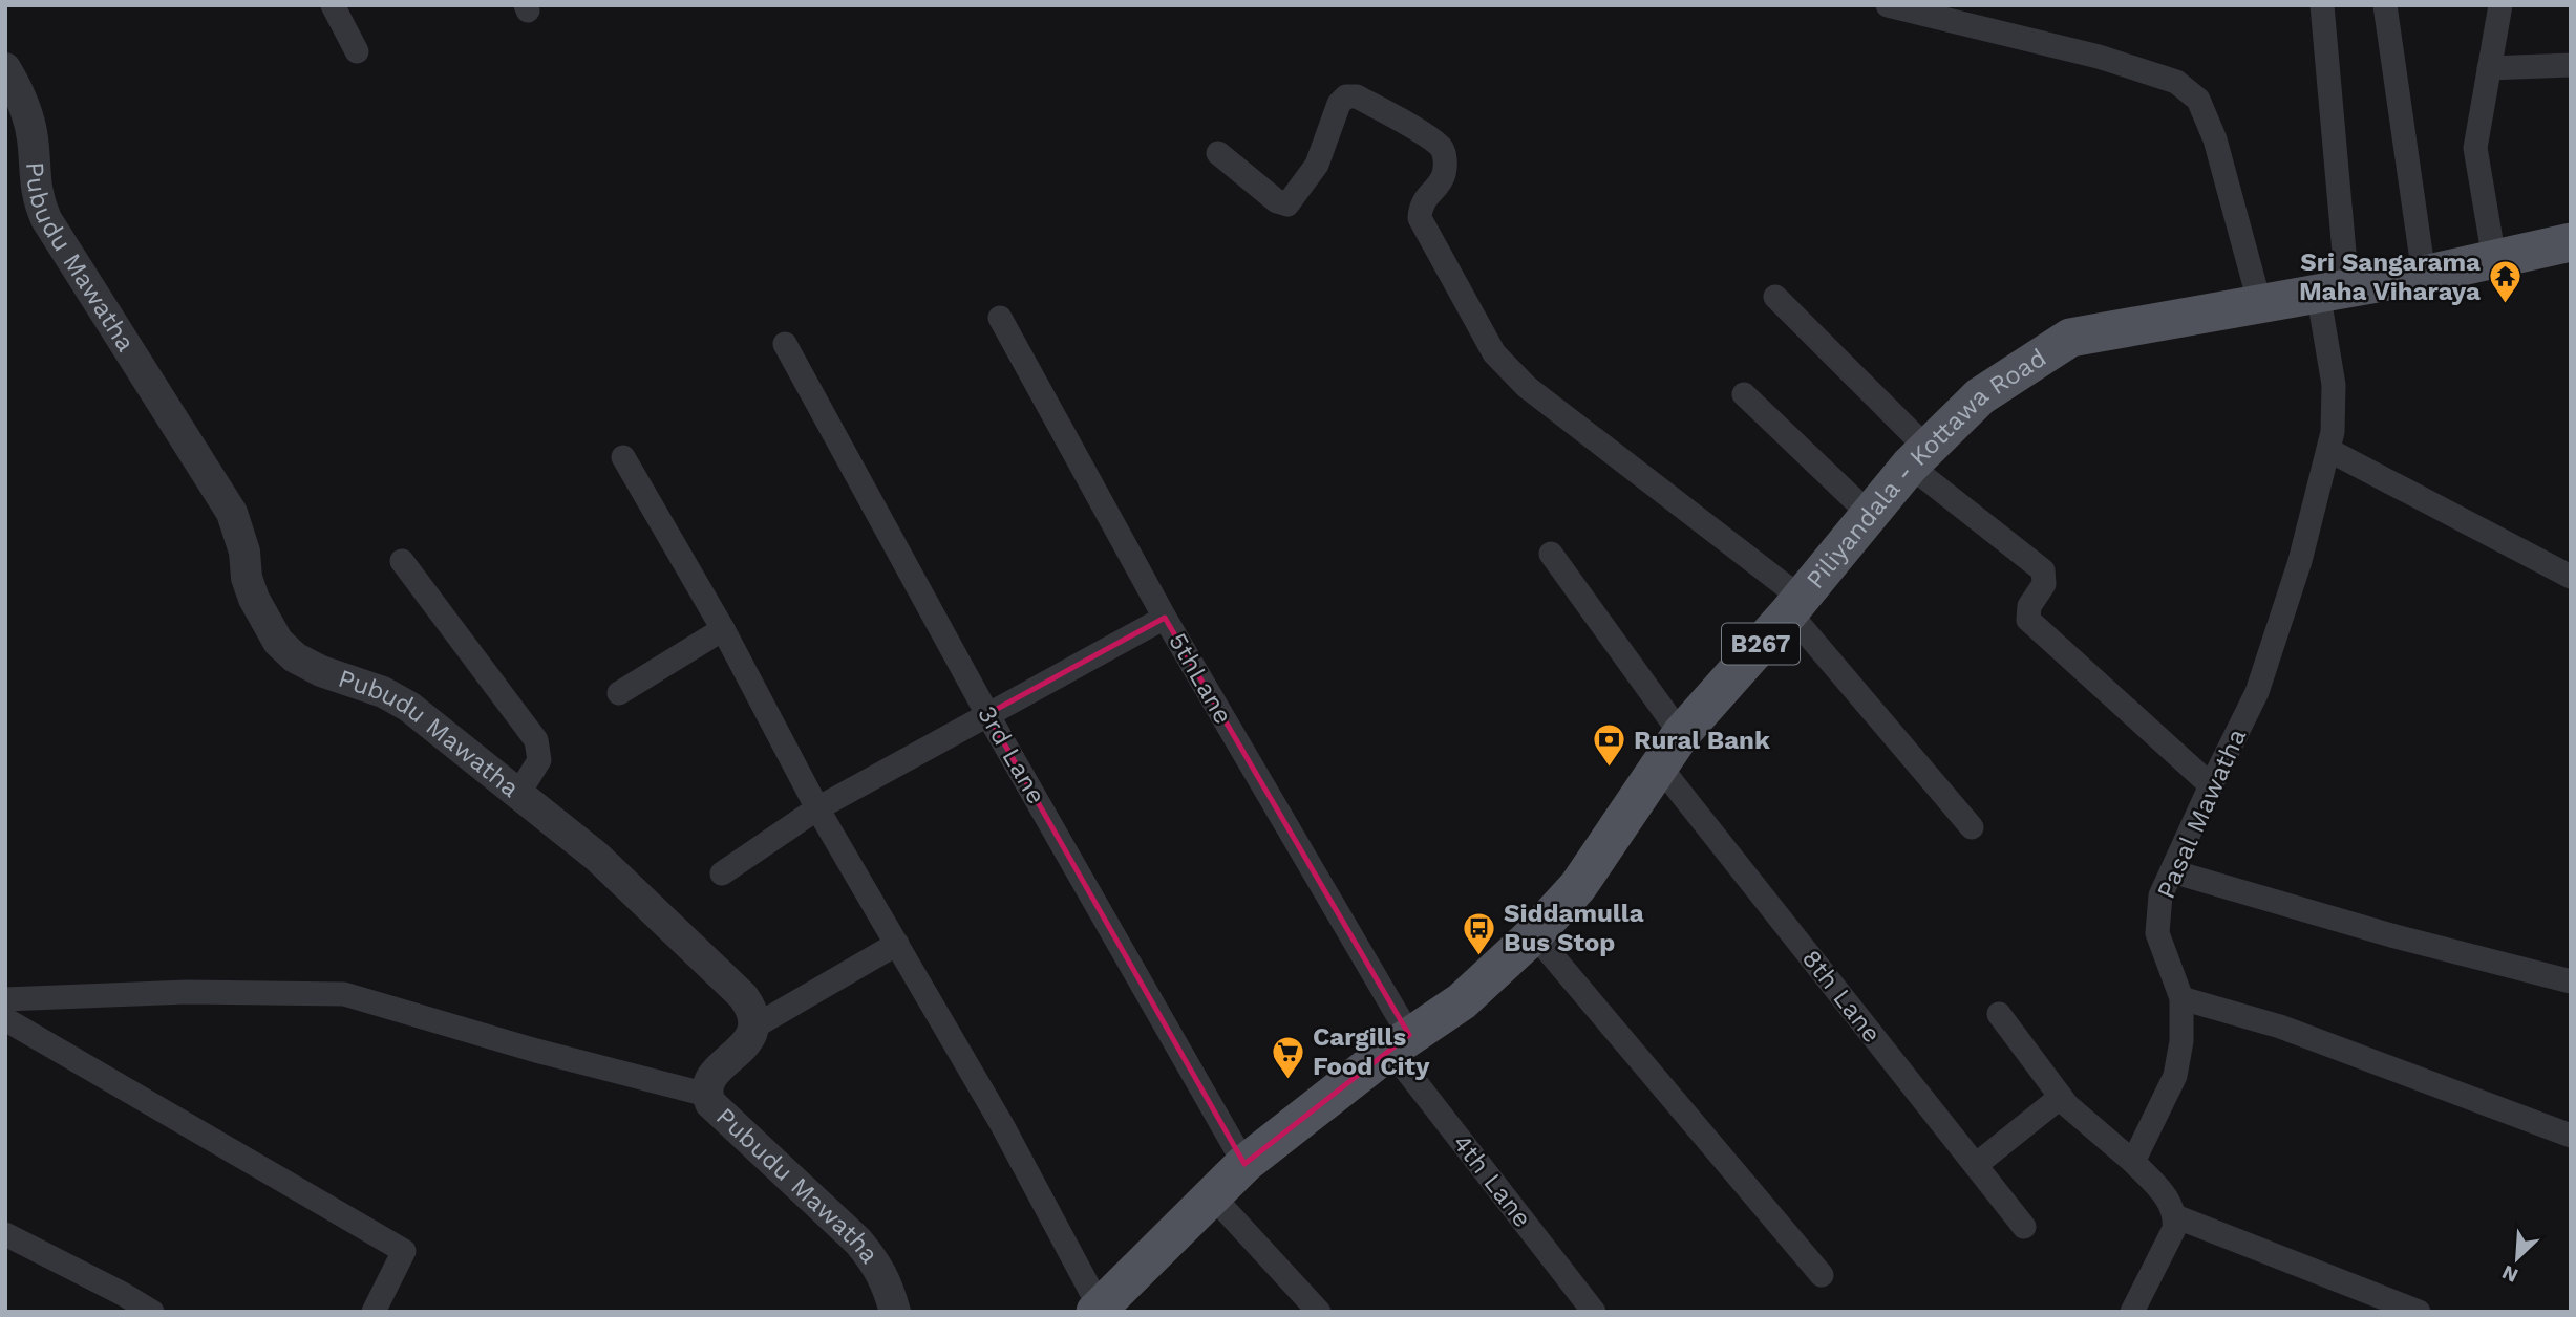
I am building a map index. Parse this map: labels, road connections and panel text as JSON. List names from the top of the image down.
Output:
{
  "streets": {
    "main road": ["Piliyandala - Kottawa Road", "B267"],
    "street": [
      "Pubudu Mawatha",
      "5thLane",
      "3rd Lane",
      "Pasal Mawatha",
      "8th Lane",
      "4th Lane"
    ]
  },
  "crossings": [
    ["Piliyandala - Kottawa Road", "5thLane"],
    ["Piliyandala - Kottawa Road", "3rd Lane"],
    ["Piliyandala - Kottawa Road", "Pasal Mawatha"],
    ["Piliyandala - Kottawa Road", "8th Lane"],
    ["Piliyandala - Kottawa Road", "4th Lane"],
    ["5thLane", "4th Lane"]
  ],
  "places": {
    "temple": ["Sri Sangarama Maha Viharaya"],
    "bank": ["Rural Bank"],
    "bus stop": ["Siddamulla Bus Stop"],
    "supermarket": ["Cargills Food City"]
  },
  "north": "bottom left"
}
